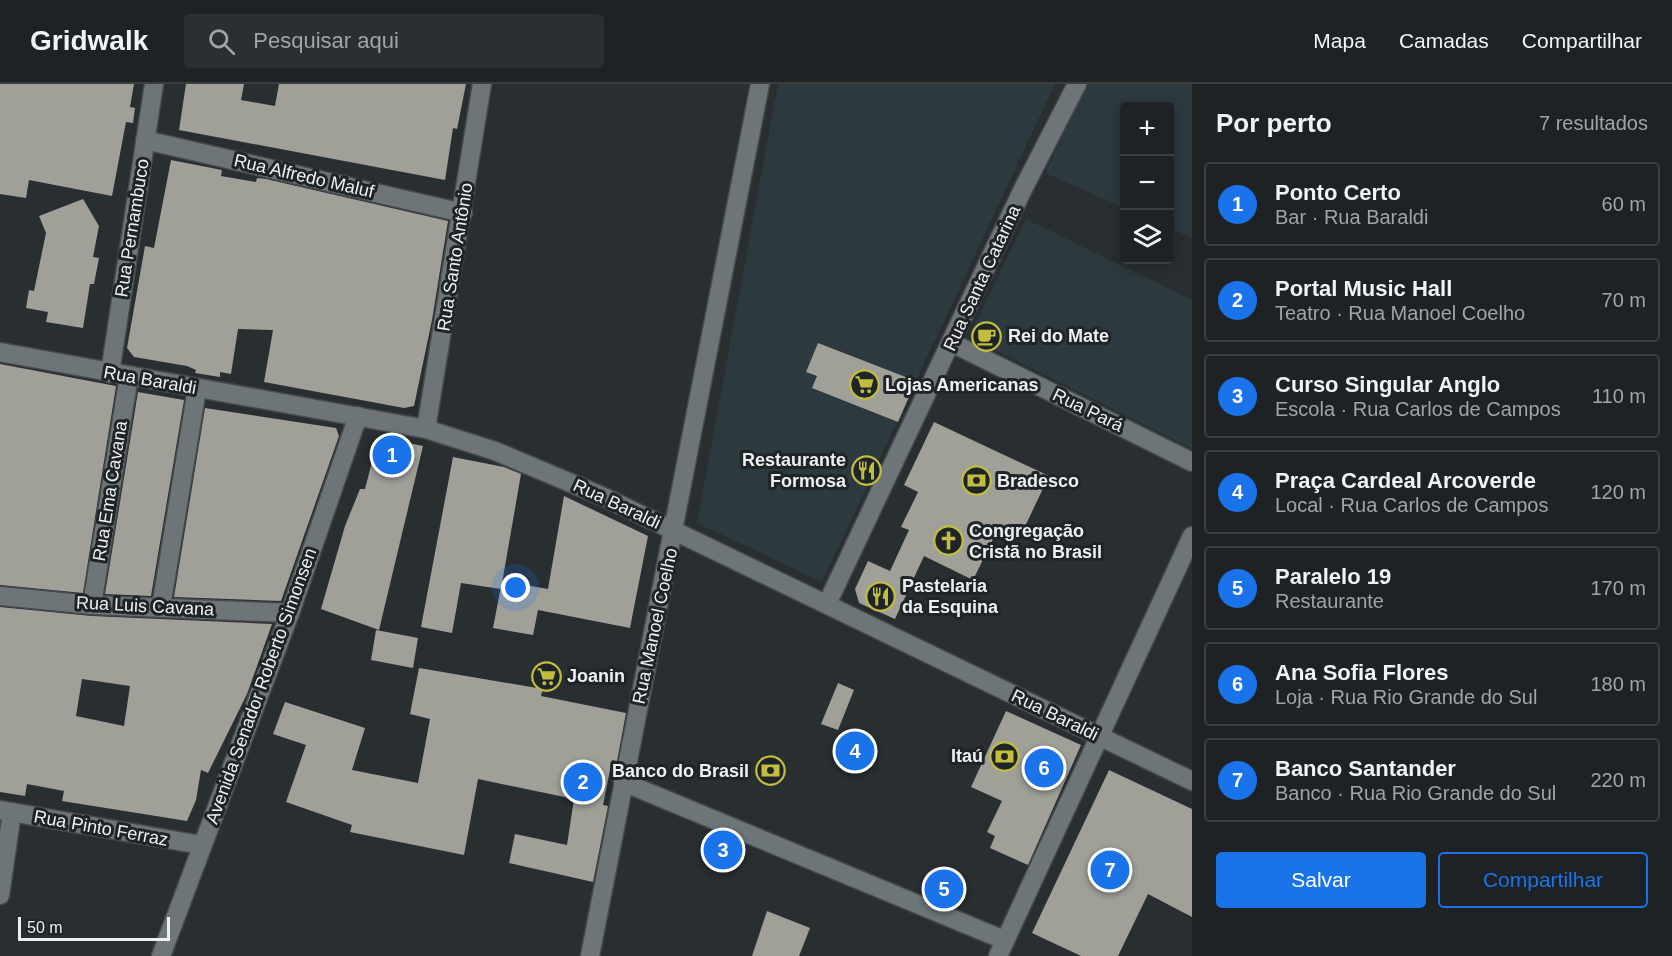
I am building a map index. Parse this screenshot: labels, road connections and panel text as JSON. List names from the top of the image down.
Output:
{
  "streets": {
    "street": [
      "Rua Alfredo Maluf",
      "Rua Pernambuco",
      "Rua Santo Antônio",
      "Rua Santa Catarina",
      "Rua Baraldi",
      "Rua Pará",
      "Rua Ema Cavana",
      "Rua Luis Cavana",
      "Rua Manoel Coelho",
      "Avenida Senador Roberto Simonsen",
      "Rua Pinto Ferraz"
    ]
  },
  "crossings": [
    ["Rua Alfredo Maluf", "Rua Pernambuco"],
    ["Rua Alfredo Maluf", "Rua Santo Antônio"],
    ["Rua Pernambuco", "Rua Baraldi"],
    ["Rua Santo Antônio", "Rua Baraldi"],
    ["Rua Santa Catarina", "Rua Baraldi"],
    ["Rua Santa Catarina", "Rua Pará"],
    ["Rua Baraldi", "Rua Ema Cavana"],
    ["Rua Baraldi", "Rua Manoel Coelho"],
    ["Rua Baraldi", "Avenida Senador Roberto Simonsen"],
    ["Rua Ema Cavana", "Rua Luis Cavana"],
    ["Rua Luis Cavana", "Avenida Senador Roberto Simonsen"],
    ["Avenida Senador Roberto Simonsen", "Rua Pinto Ferraz"]
  ],
  "places": {
    "cafe": ["Rei do Mate"],
    "supermarket": ["Lojas Americanas", "Joanin"],
    "restaurant": ["Restaurante Formosa", "Pastelaria da Esquina"],
    "bank": ["Bradesco", "Itaú", "Banco do Brasil"],
    "church": ["Congregação Cristã no Brasil"]
  },
  "scale_bar": "50 m",
  "page": {
    "header": "Gridwalk",
    "search": "Pesquisar aqui",
    "nav": ["Mapa", "Camadas", "Compartilhar"],
    "heading": ["Por perto", "7 resultados"],
    "map_buttons": ["+", "−"],
    "list": [
      {
        "mark": "1",
        "name": "Ponto Certo",
        "note": "Bar · Rua Baraldi",
        "value": "60 m"
      },
      {
        "mark": "2",
        "name": "Portal Music Hall",
        "note": "Teatro · Rua Manoel Coelho",
        "value": "70 m"
      },
      {
        "mark": "3",
        "name": "Curso Singular Anglo",
        "note": "Escola · Rua Carlos de Campos",
        "value": "110 m"
      },
      {
        "mark": "4",
        "name": "Praça Cardeal Arcoverde",
        "note": "Local · Rua Carlos de Campos",
        "value": "120 m"
      },
      {
        "mark": "5",
        "name": "Paralelo 19",
        "note": "Restaurante",
        "value": "170 m"
      },
      {
        "mark": "6",
        "name": "Ana Sofia Flores",
        "note": "Loja · Rua Rio Grande do Sul",
        "value": "180 m"
      },
      {
        "mark": "7",
        "name": "Banco Santander",
        "note": "Banco · Rua Rio Grande do Sul",
        "value": "220 m"
      }
    ],
    "pins": [
      "1",
      "4",
      "6",
      "2",
      "3",
      "7",
      "5"
    ],
    "buttons": ["Salvar", "Compartilhar"],
    "scale": "50 m"
  }
}
